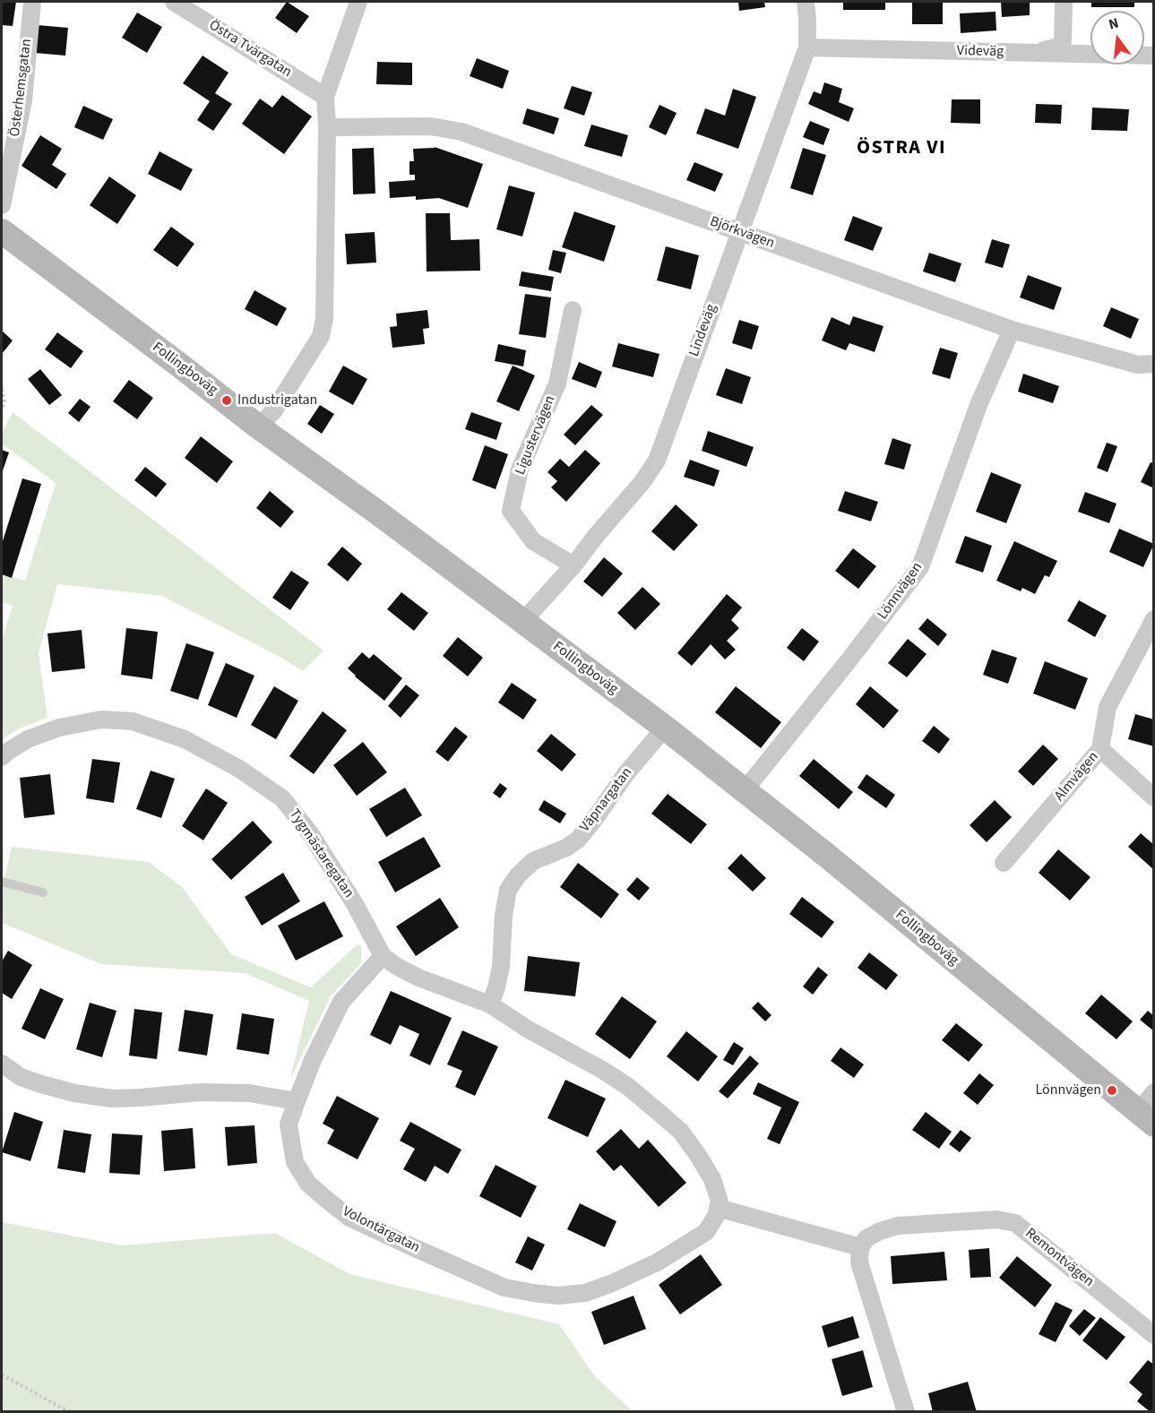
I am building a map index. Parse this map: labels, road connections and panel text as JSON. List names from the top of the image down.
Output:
{
  "streets": {
    "main road": ["Follingboväg"],
    "street": [
      "Östra Tvärgatan",
      "Videväg",
      "Österhemsgatan",
      "Björkvägen",
      "Lindeväg",
      "Ligustervägen",
      "Lönnvägen",
      "Almvägen",
      "Väpnargatan",
      "Tygmästaregatan",
      "Volontärgatan",
      "Remontvägen"
    ]
  },
  "crossings": [
    ["Videväg", "Lindeväg"],
    ["Björkvägen", "Lindeväg"],
    ["Björkvägen", "Lönnvägen"],
    ["Lindeväg", "Follingboväg"],
    ["Lindeväg", "Ligustervägen"],
    ["Follingboväg", "Lönnvägen"],
    ["Follingboväg", "Väpnargatan"],
    ["Väpnargatan", "Tygmästaregatan"],
    ["Tygmästaregatan", "Volontärgatan"]
  ],
  "districts": ["ÖSTRA VI"],
  "places": ["Industrigatan", "Lönnvägen"],
  "north": "top"
}
